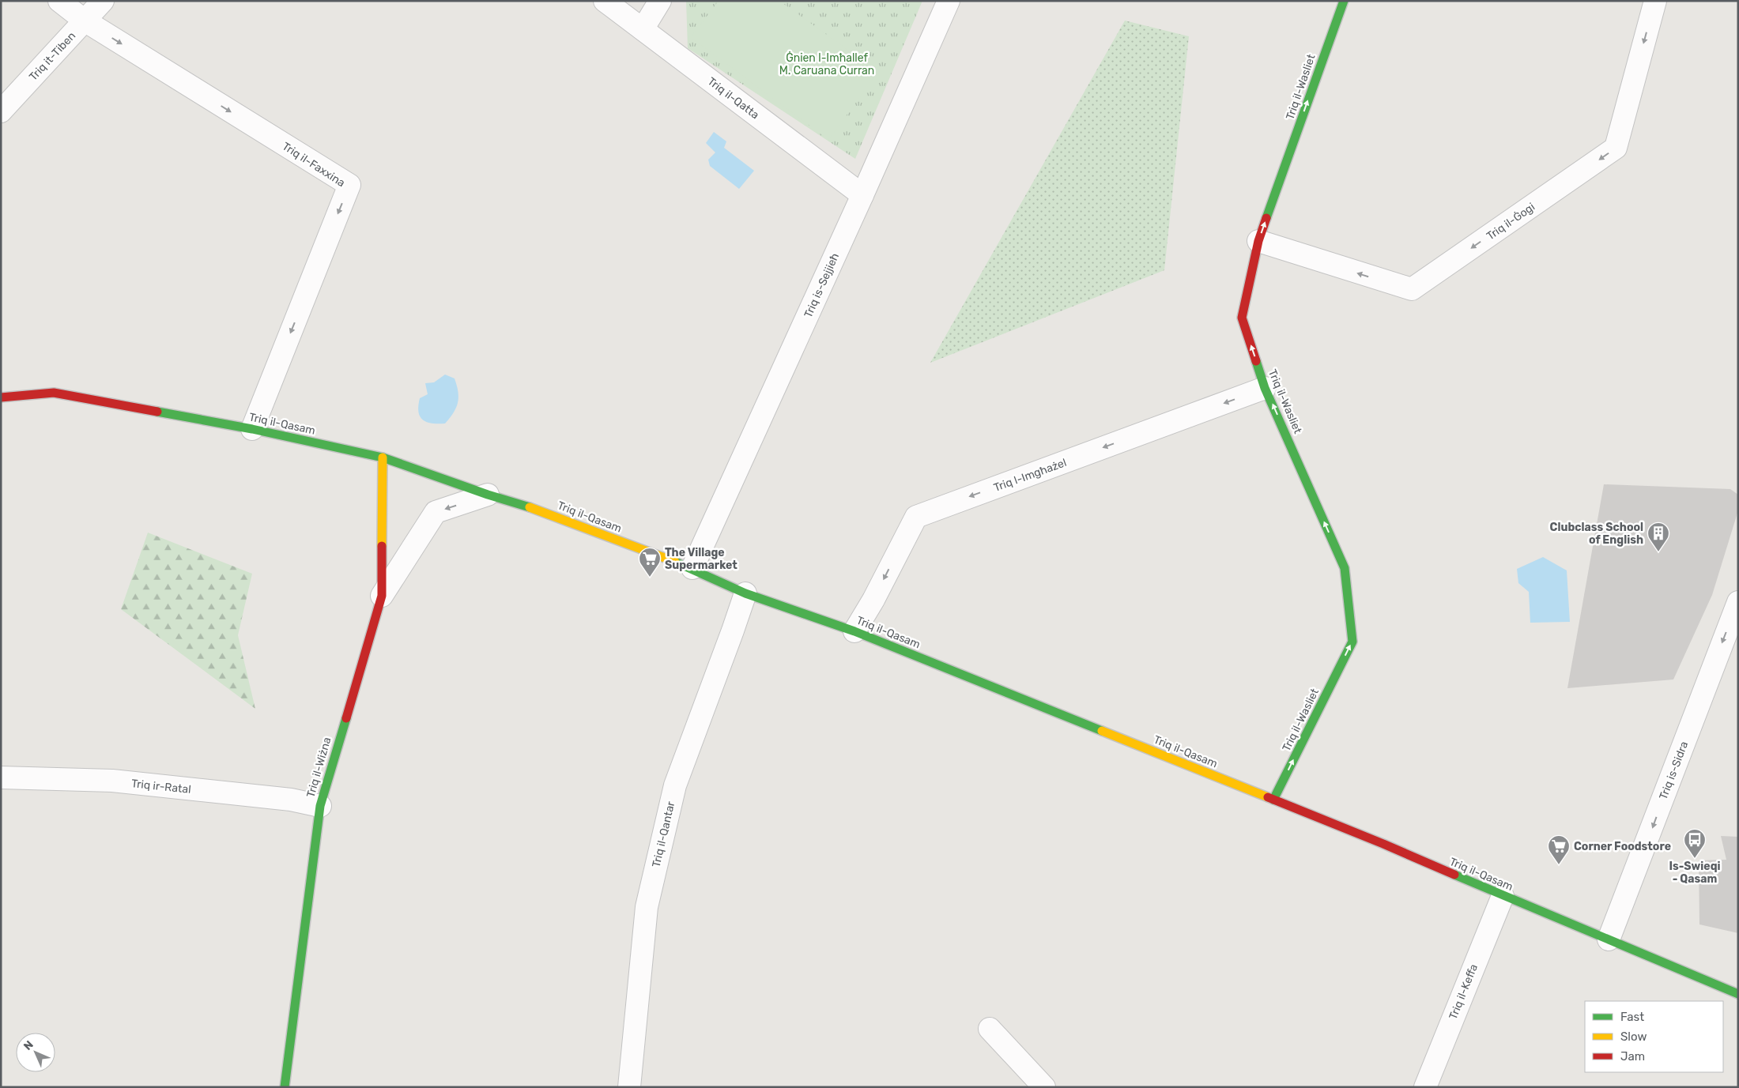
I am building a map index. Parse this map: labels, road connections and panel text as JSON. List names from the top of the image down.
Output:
{
  "streets": {
    "street": [
      "Triq it-Tiben",
      "Triq il-Wasliet",
      "Triq il-Qatta",
      "Triq il-Faxxina",
      "Triq il-Ġogi",
      "Triq is-Sejjieħ",
      "Triq il-Qasam",
      "Triq l-Imgħażel",
      "Triq il-Wiżna",
      "Triq is-Sidra",
      "Triq ir-Ratal",
      "Triq il-Qantar",
      "Triq il-Keffa"
    ]
  },
  "crossings": [
    ["Triq it-Tiben", "Triq il-Faxxina"],
    ["Triq il-Wasliet", "Triq il-Ġogi"],
    ["Triq il-Wasliet", "Triq il-Qasam"],
    ["Triq il-Wasliet", "Triq l-Imgħażel"],
    ["Triq il-Qatta", "Triq is-Sejjieħ"],
    ["Triq il-Faxxina", "Triq il-Qasam"],
    ["Triq is-Sejjieħ", "Triq il-Qasam"],
    ["Triq il-Qasam", "Triq l-Imgħażel"],
    ["Triq il-Qasam", "Triq il-Wiżna"],
    ["Triq il-Qasam", "Triq is-Sidra"],
    ["Triq il-Qasam", "Triq il-Qantar"],
    ["Triq il-Qasam", "Triq il-Keffa"],
    ["Triq il-Wiżna", "Triq ir-Ratal"]
  ],
  "one_way": [
    "Triq il-Wasliet",
    "Triq il-Ġogi",
    "Triq l-Imgħażel",
    "Triq is-Sidra"
  ],
  "parks": ["Ġnien l-Imħallef M. Caruana Curran"],
  "places": {
    "building": ["Clubclass School of English"],
    "supermarket": ["The Village Supermarket", "Corner Foodstore"],
    "bus stop": ["Is-Swieqi - Qasam"]
  },
  "legend": ["Fast", "Slow", "Jam"],
  "north": "top left"
}
